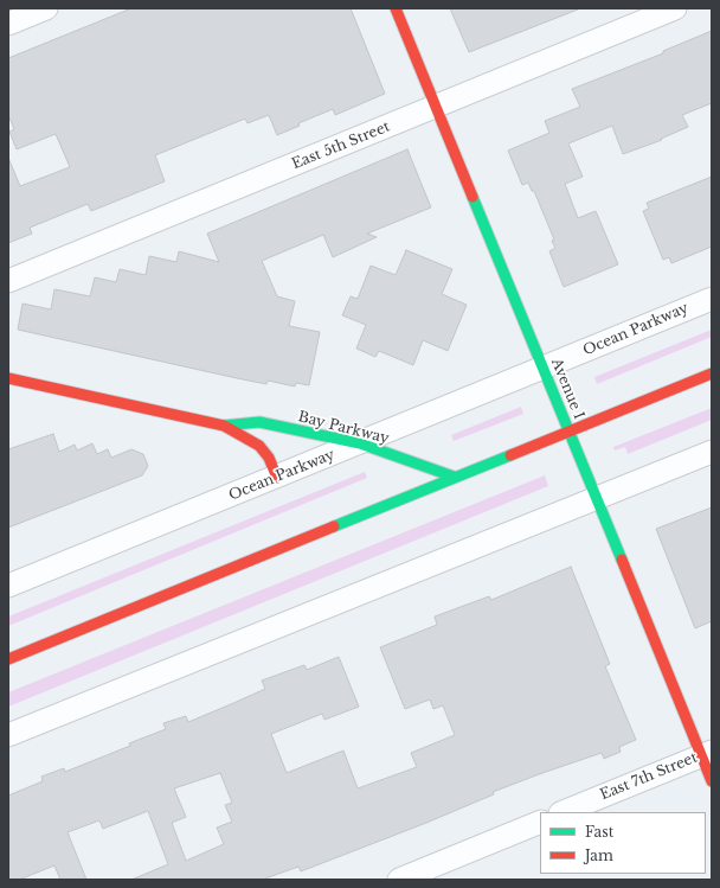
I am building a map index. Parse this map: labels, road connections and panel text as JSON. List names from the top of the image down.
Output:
{
  "streets": {
    "main road": ["Avenue I", "Bay Parkway"],
    "street": ["East 5th Street", "Ocean Parkway", "East 7th Street"]
  },
  "crossings": [
    ["East 5th Street", "Avenue I"],
    ["Ocean Parkway", "Avenue I"],
    ["Ocean Parkway", "Bay Parkway"],
    ["Avenue I", "East 7th Street"]
  ],
  "legend": ["Fast", "Jam"]
}
